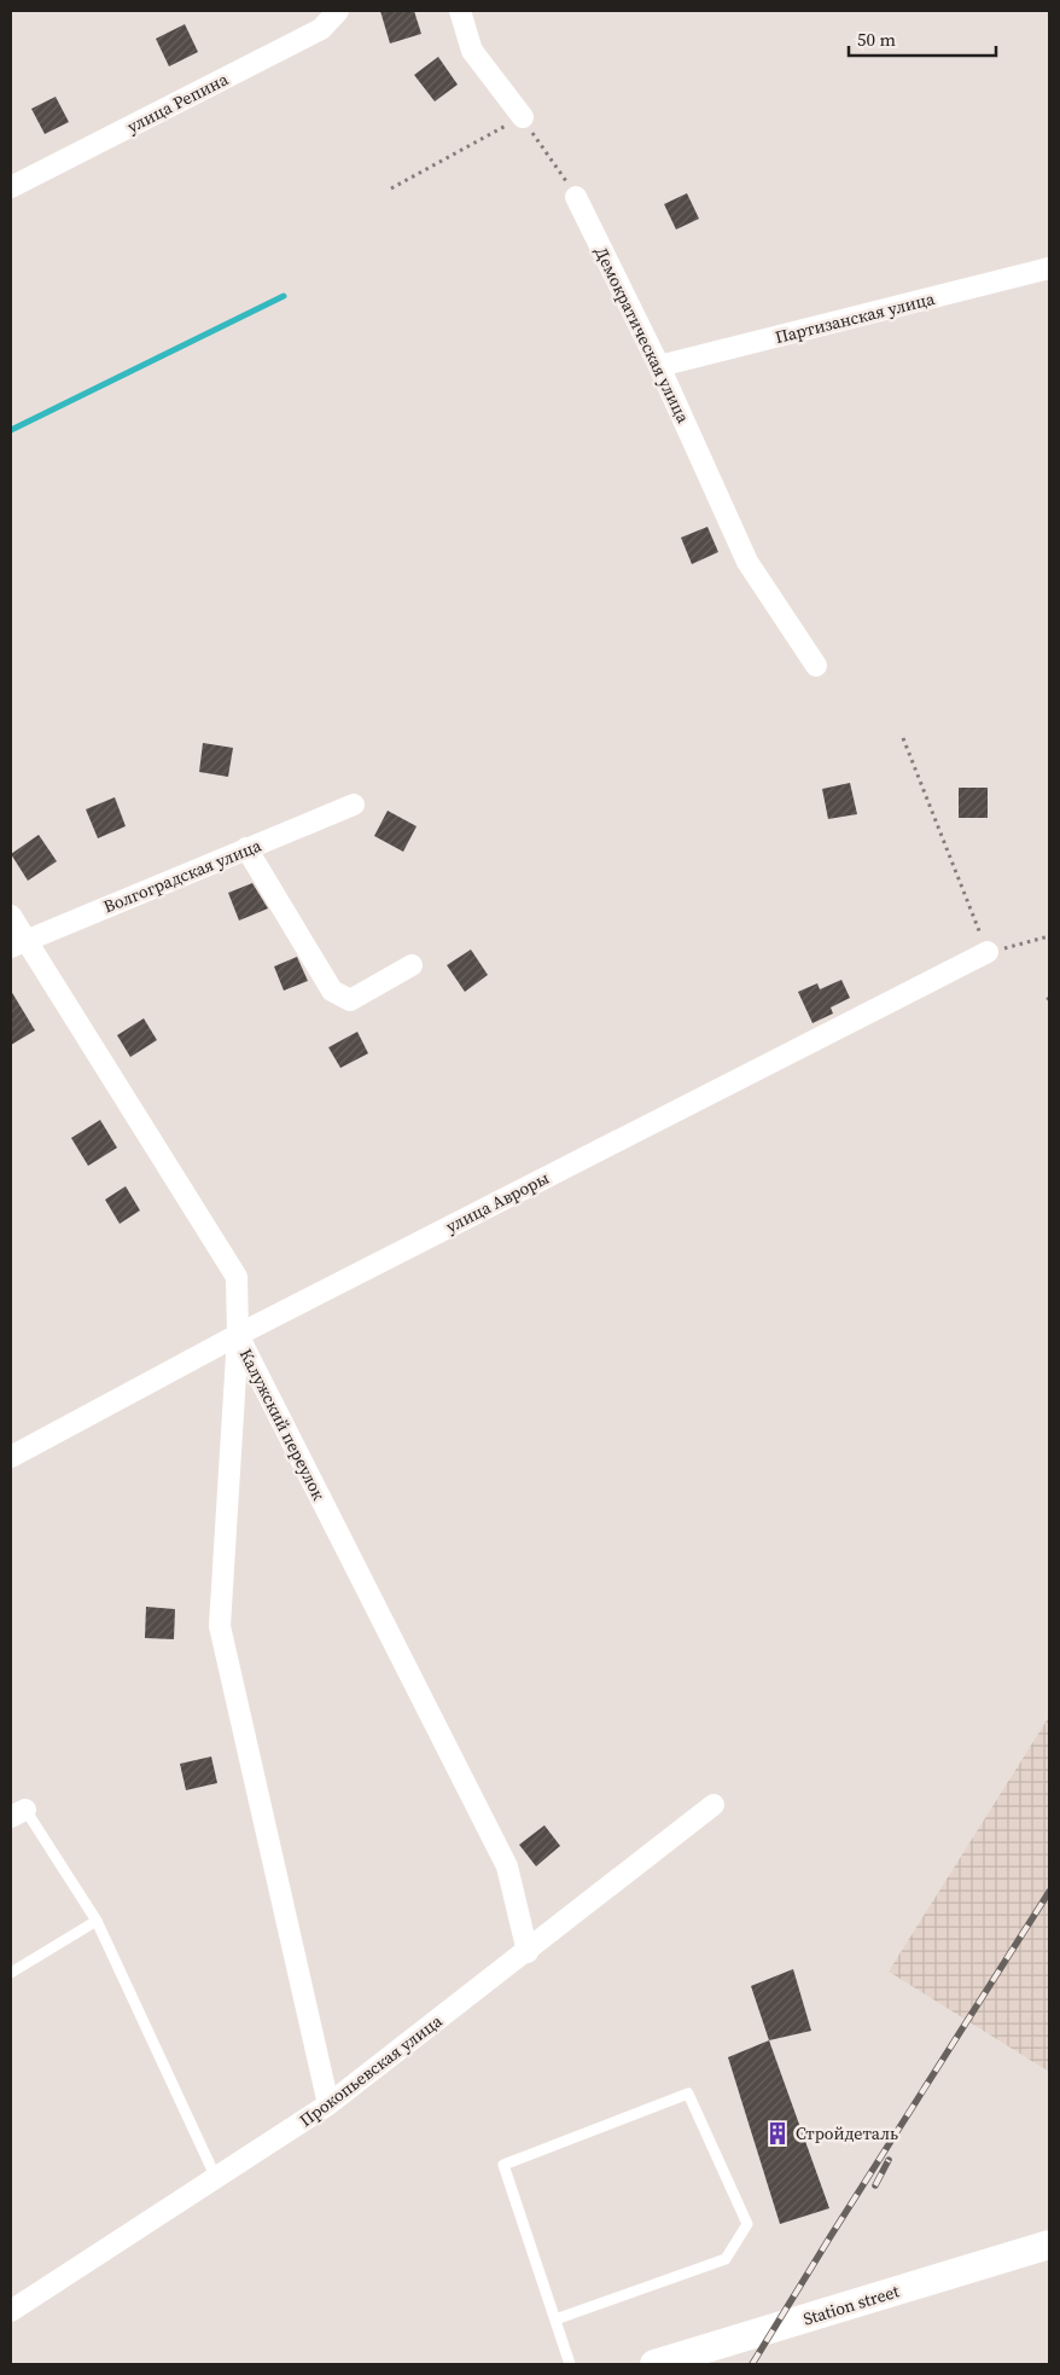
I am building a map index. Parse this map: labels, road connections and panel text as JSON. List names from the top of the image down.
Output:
{
  "streets": {
    "main road": ["Station street"],
    "street": [
      "улица Репина",
      "Партизанская улица",
      "Демократическая улица",
      "Волгоградская улица",
      "улица Авроры",
      "Калужский переулок",
      "Прокопьевская улица"
    ]
  },
  "crossings": [
    ["Партизанская улица", "Демократическая улица"],
    ["Волгоградская улица", "Калужский переулок"],
    ["улица Авроры", "Калужский переулок"],
    ["Калужский переулок", "Прокопьевская улица"]
  ],
  "places": {
    "building": ["Стройдеталь"]
  },
  "scale_bar": "50 m"
}
